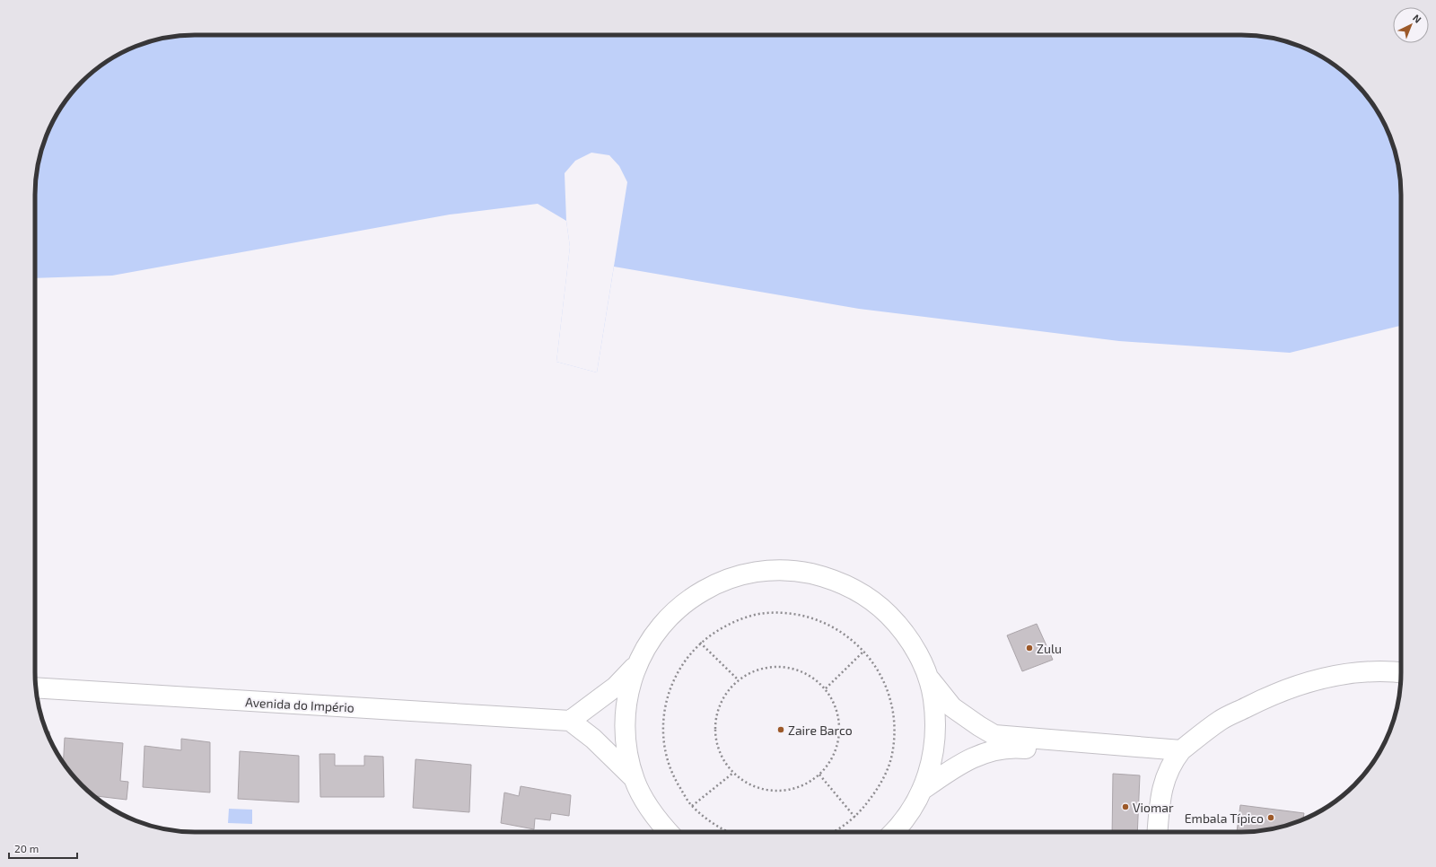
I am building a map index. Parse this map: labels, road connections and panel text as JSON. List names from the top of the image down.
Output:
{
  "streets": {
    "street": ["Avenida do Império"]
  },
  "places": [
    "Zulu",
    "Zaire Barco",
    "Viomar",
    "Embala Típico"
  ],
  "scale_bar": "20 m",
  "north": "top right"
}
